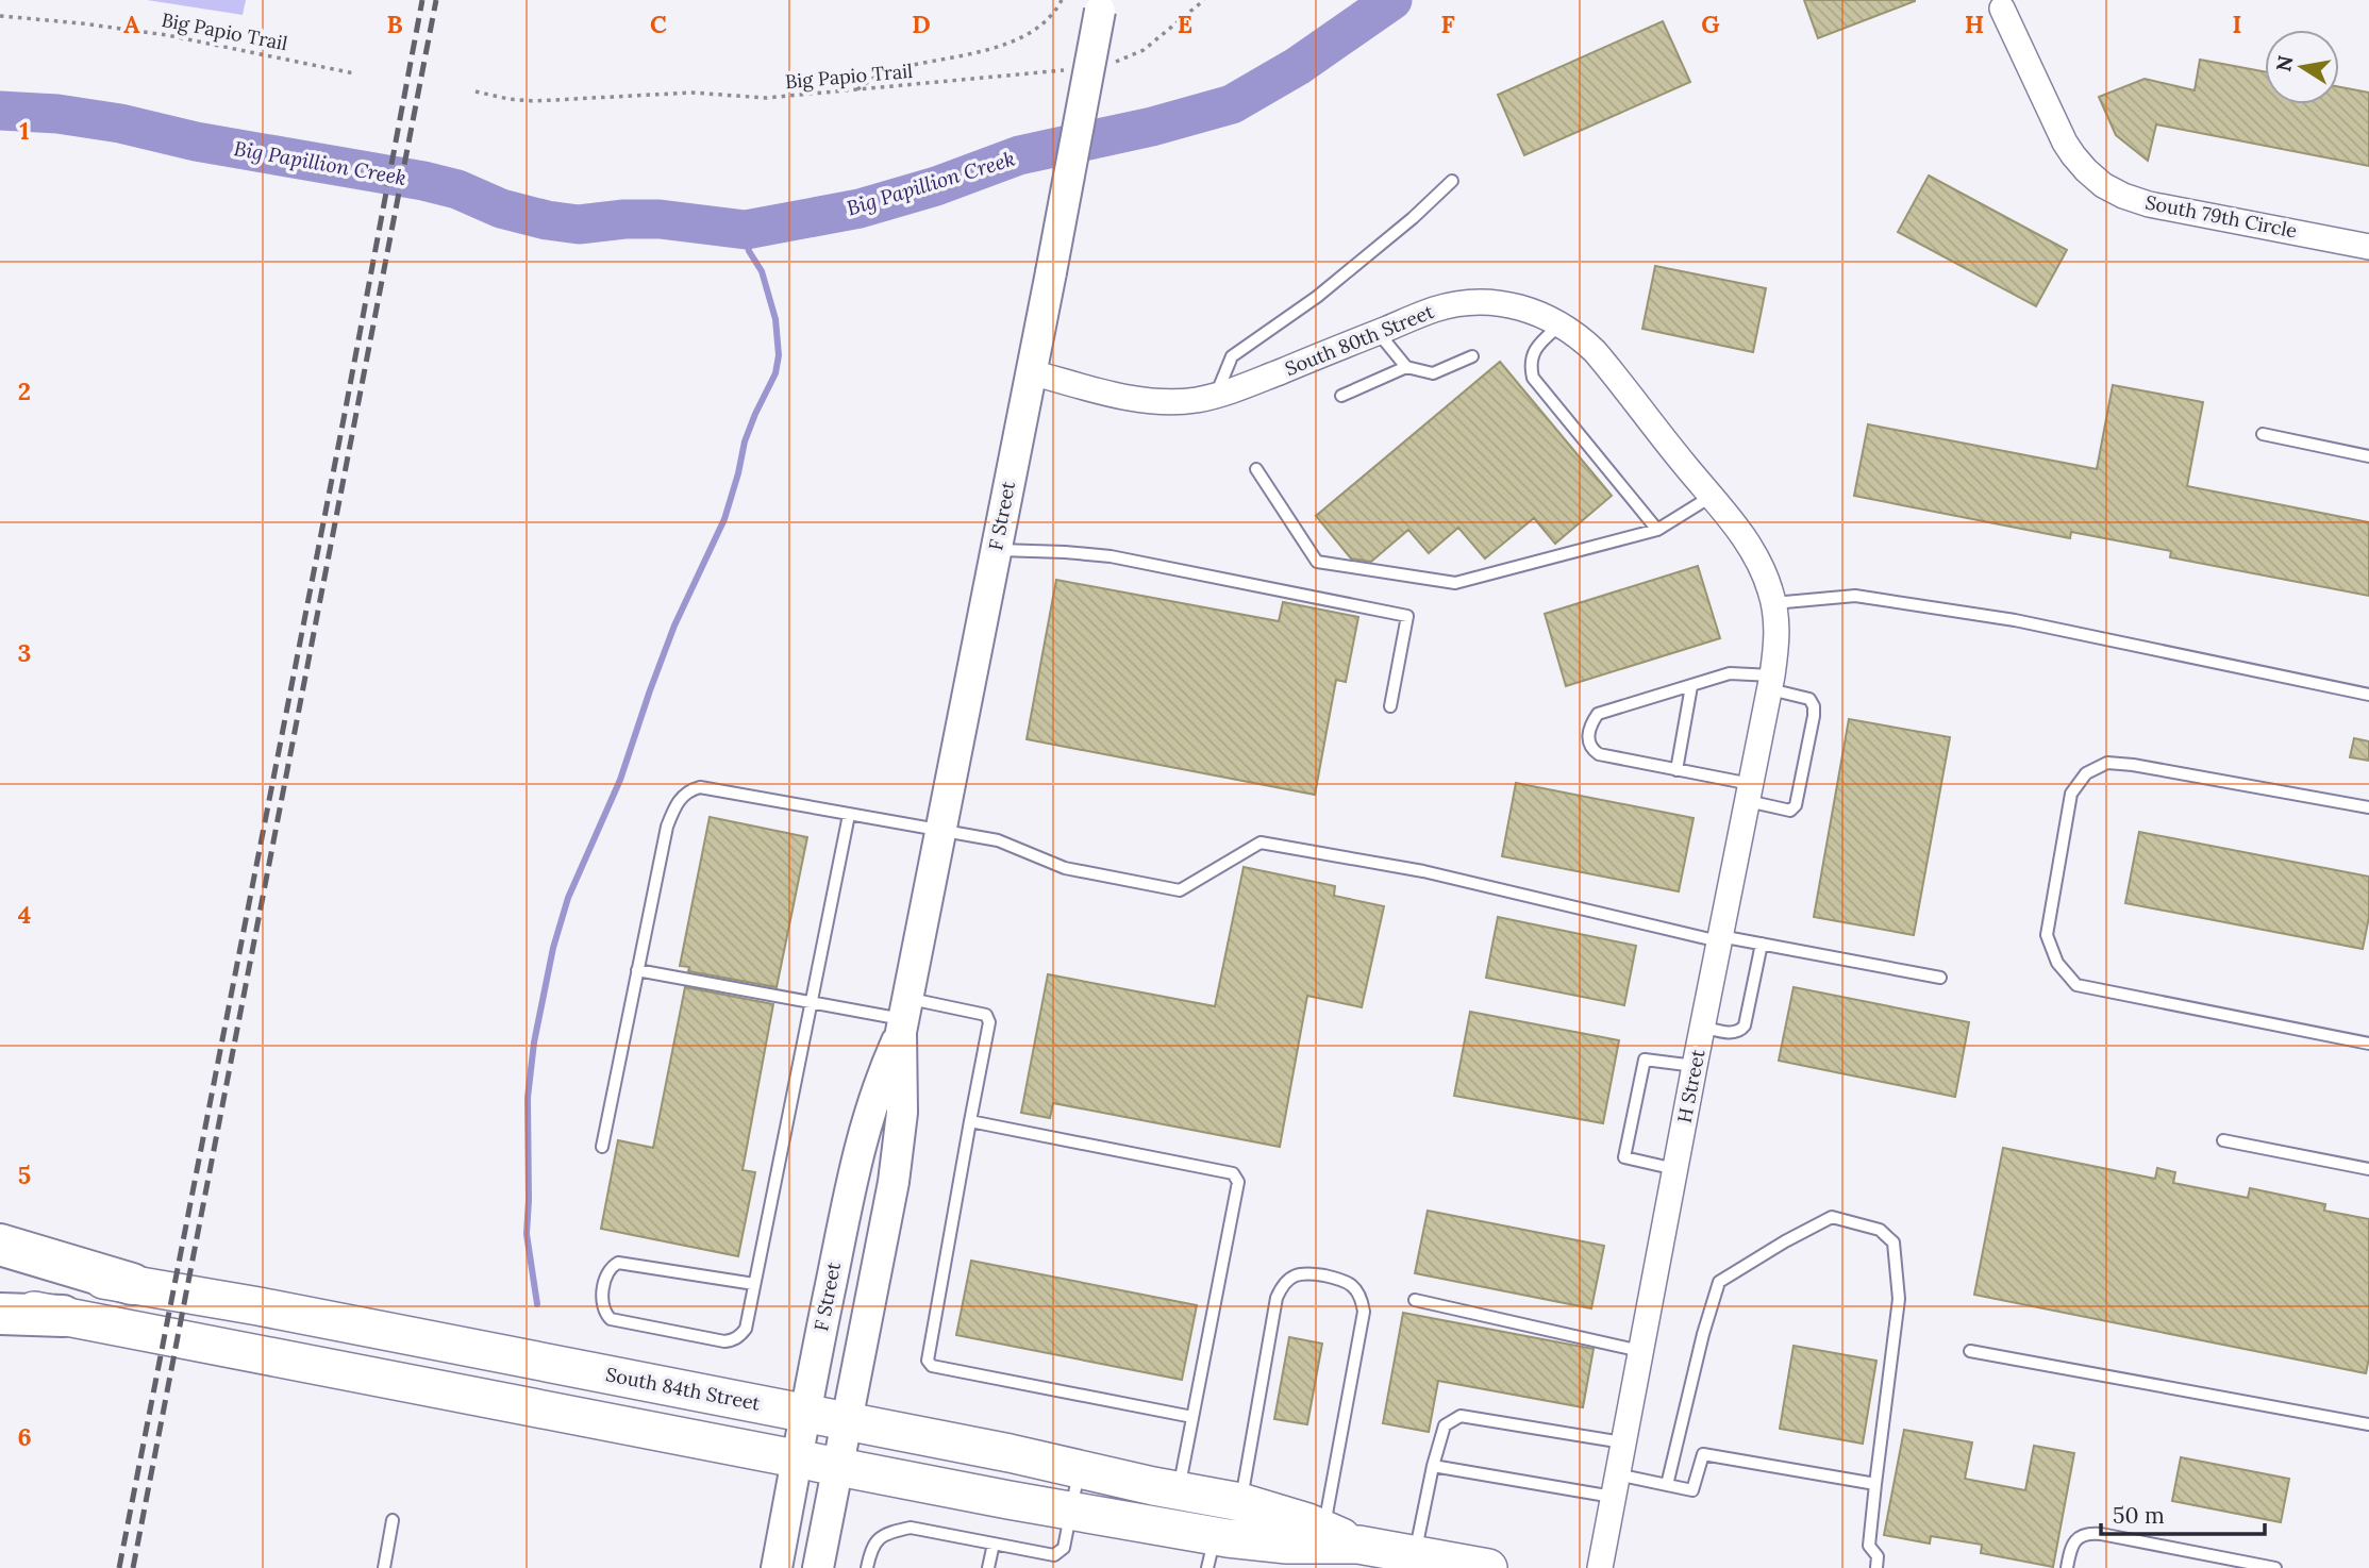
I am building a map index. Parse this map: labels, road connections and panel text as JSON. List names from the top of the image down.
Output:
{
  "streets": {
    "main road": ["South 84th Street"],
    "street": [
      "South 79th Circle",
      "South 80th Street",
      "F Street",
      "H Street"
    ],
    "path": ["Big Papio Trail"]
  },
  "crossings": [
    ["South 80th Street", "F Street"],
    ["South 80th Street", "H Street"],
    ["F Street", "South 84th Street"]
  ],
  "water": ["Big Papillion Creek"],
  "scale_bar": "50 m",
  "north": "left",
  "grid": {
    "columns": [
      "A",
      "B",
      "C",
      "D",
      "E",
      "F",
      "G",
      "H",
      "I"
    ],
    "rows": [
      "1",
      "2",
      "3",
      "4",
      "5",
      "6"
    ]
  }
}
